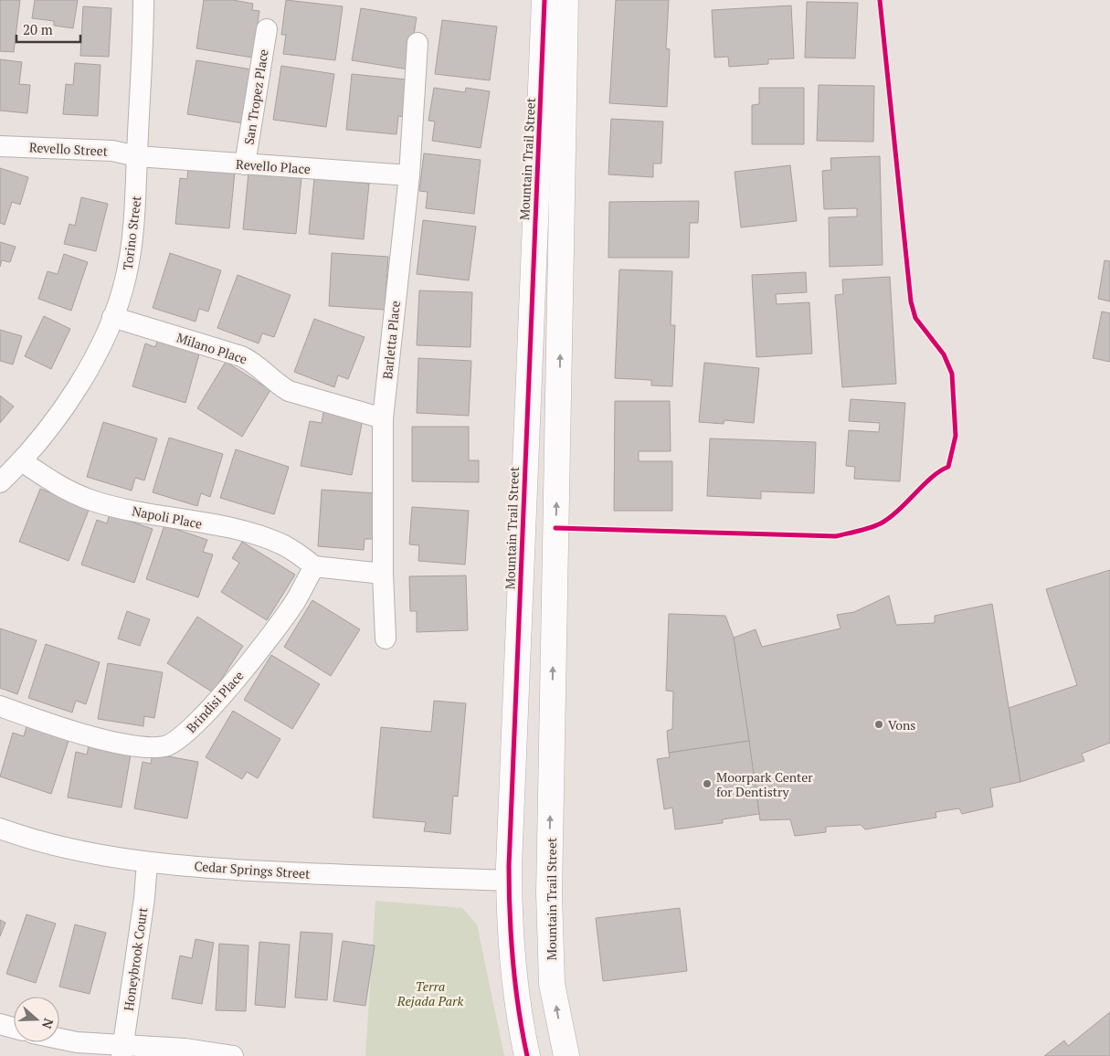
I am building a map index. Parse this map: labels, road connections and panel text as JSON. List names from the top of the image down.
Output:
{
  "streets": {
    "street": [
      "San Tropez Place",
      "Revello Street",
      "Mountain Trail Street",
      "Revello Place",
      "Torino Street",
      "Barletta Place",
      "Milano Place",
      "Napoli Place",
      "Brindisi Place",
      "Cedar Springs Street",
      "Honeybrook Court"
    ]
  },
  "crossings": [
    ["San Tropez Place", "Revello Place"],
    ["Revello Street", "Revello Place"],
    ["Revello Street", "Torino Street"],
    ["Mountain Trail Street", "Cedar Springs Street"],
    ["Revello Place", "Torino Street"],
    ["Revello Place", "Barletta Place"],
    ["Torino Street", "Milano Place"],
    ["Torino Street", "Napoli Place"],
    ["Barletta Place", "Milano Place"],
    ["Napoli Place", "Brindisi Place"],
    ["Cedar Springs Street", "Honeybrook Court"]
  ],
  "parks": ["Terra Rejada Park"],
  "places": ["Vons", "Moorpark Center for Dentistry"],
  "scale_bar": "20 m",
  "north": "right"
}
